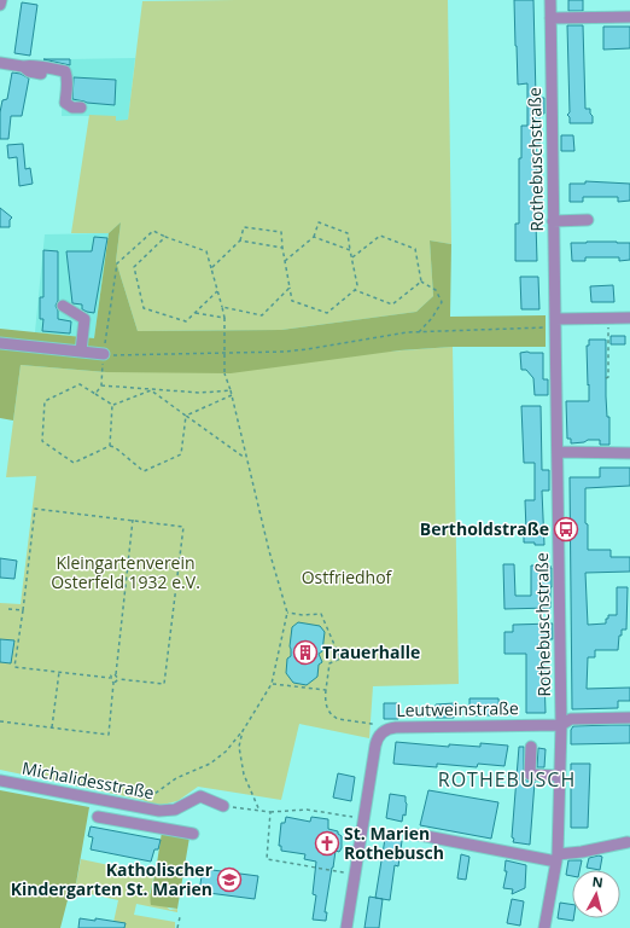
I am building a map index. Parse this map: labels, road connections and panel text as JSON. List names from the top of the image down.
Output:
{
  "streets": {
    "street": ["Rothebuschstraße", "Leutweinstraße", "Michalidesstraße"]
  },
  "crossings": [
    ["Rothebuschstraße", "Leutweinstraße"]
  ],
  "districts": ["ROTHEBUSCH"],
  "parks": ["Kleingartenverein Osterfeld 1932 e.V.", "Ostfriedhof"],
  "places": {
    "bus stop": ["Bertholdstraße"],
    "building": ["Trauerhalle"],
    "church": ["St. Marien Rothebusch"],
    "school or university": ["Katholischer Kindergarten St. Marien"]
  },
  "north": "top"
}
